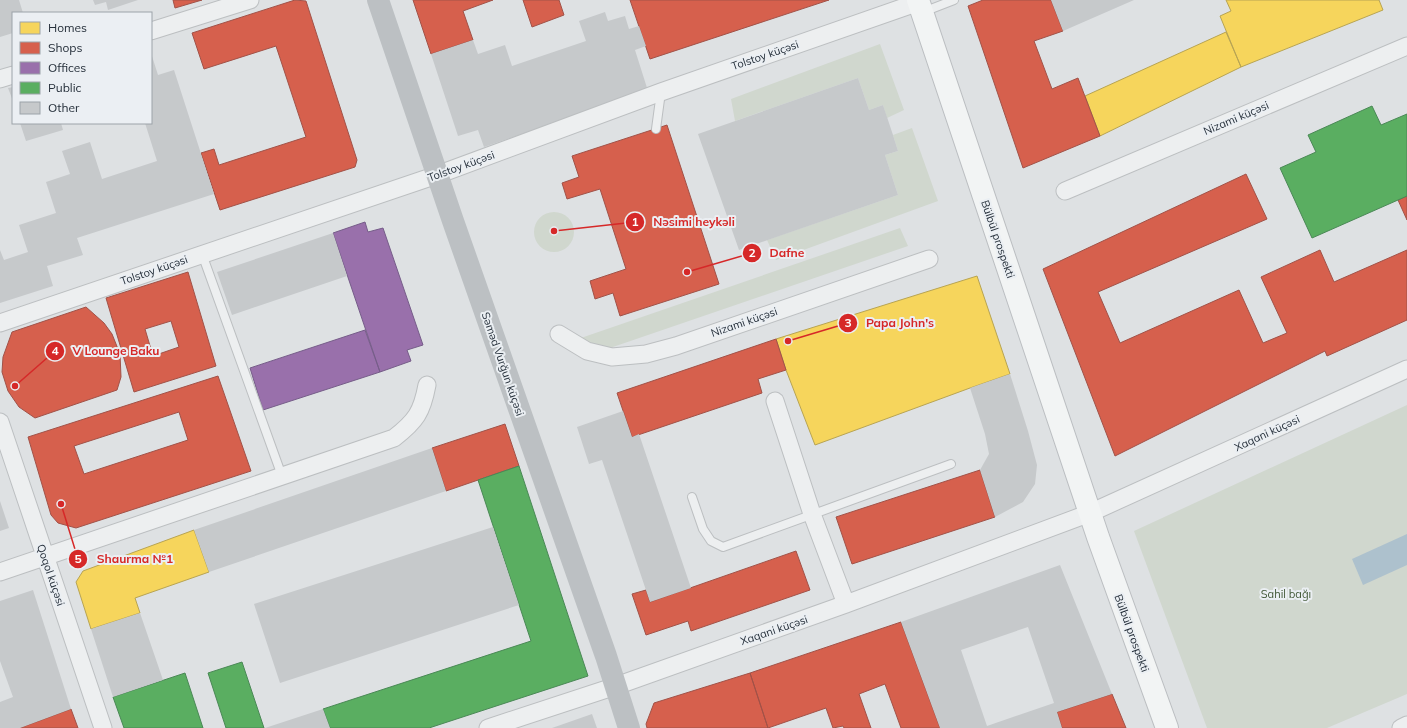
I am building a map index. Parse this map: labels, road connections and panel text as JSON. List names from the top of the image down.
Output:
{
  "streets": {
    "main road": ["Bülbül prospekti", "Səməd Vurğun küçəsi"],
    "street": [
      "Tolstoy küçəsi",
      "Nizami küçəsi",
      "Xaqani küçəsi",
      "Qoqol küçəsi"
    ]
  },
  "crossings": [
    ["Tolstoy küçəsi", "Bülbül prospekti"],
    ["Tolstoy küçəsi", "Səməd Vurğun küçəsi"],
    ["Bülbül prospekti", "Xaqani küçəsi"],
    ["Səməd Vurğun küçəsi", "Xaqani küçəsi"]
  ],
  "parks": ["Sahil bağı"],
  "places": [
    "Nəsimi heykəli",
    "Dafne",
    "Papa John's",
    "V Lounge Baku",
    "Shaurma №1"
  ],
  "legend": [
    "Homes",
    "Shops",
    "Offices",
    "Public",
    "Other"
  ]
}
